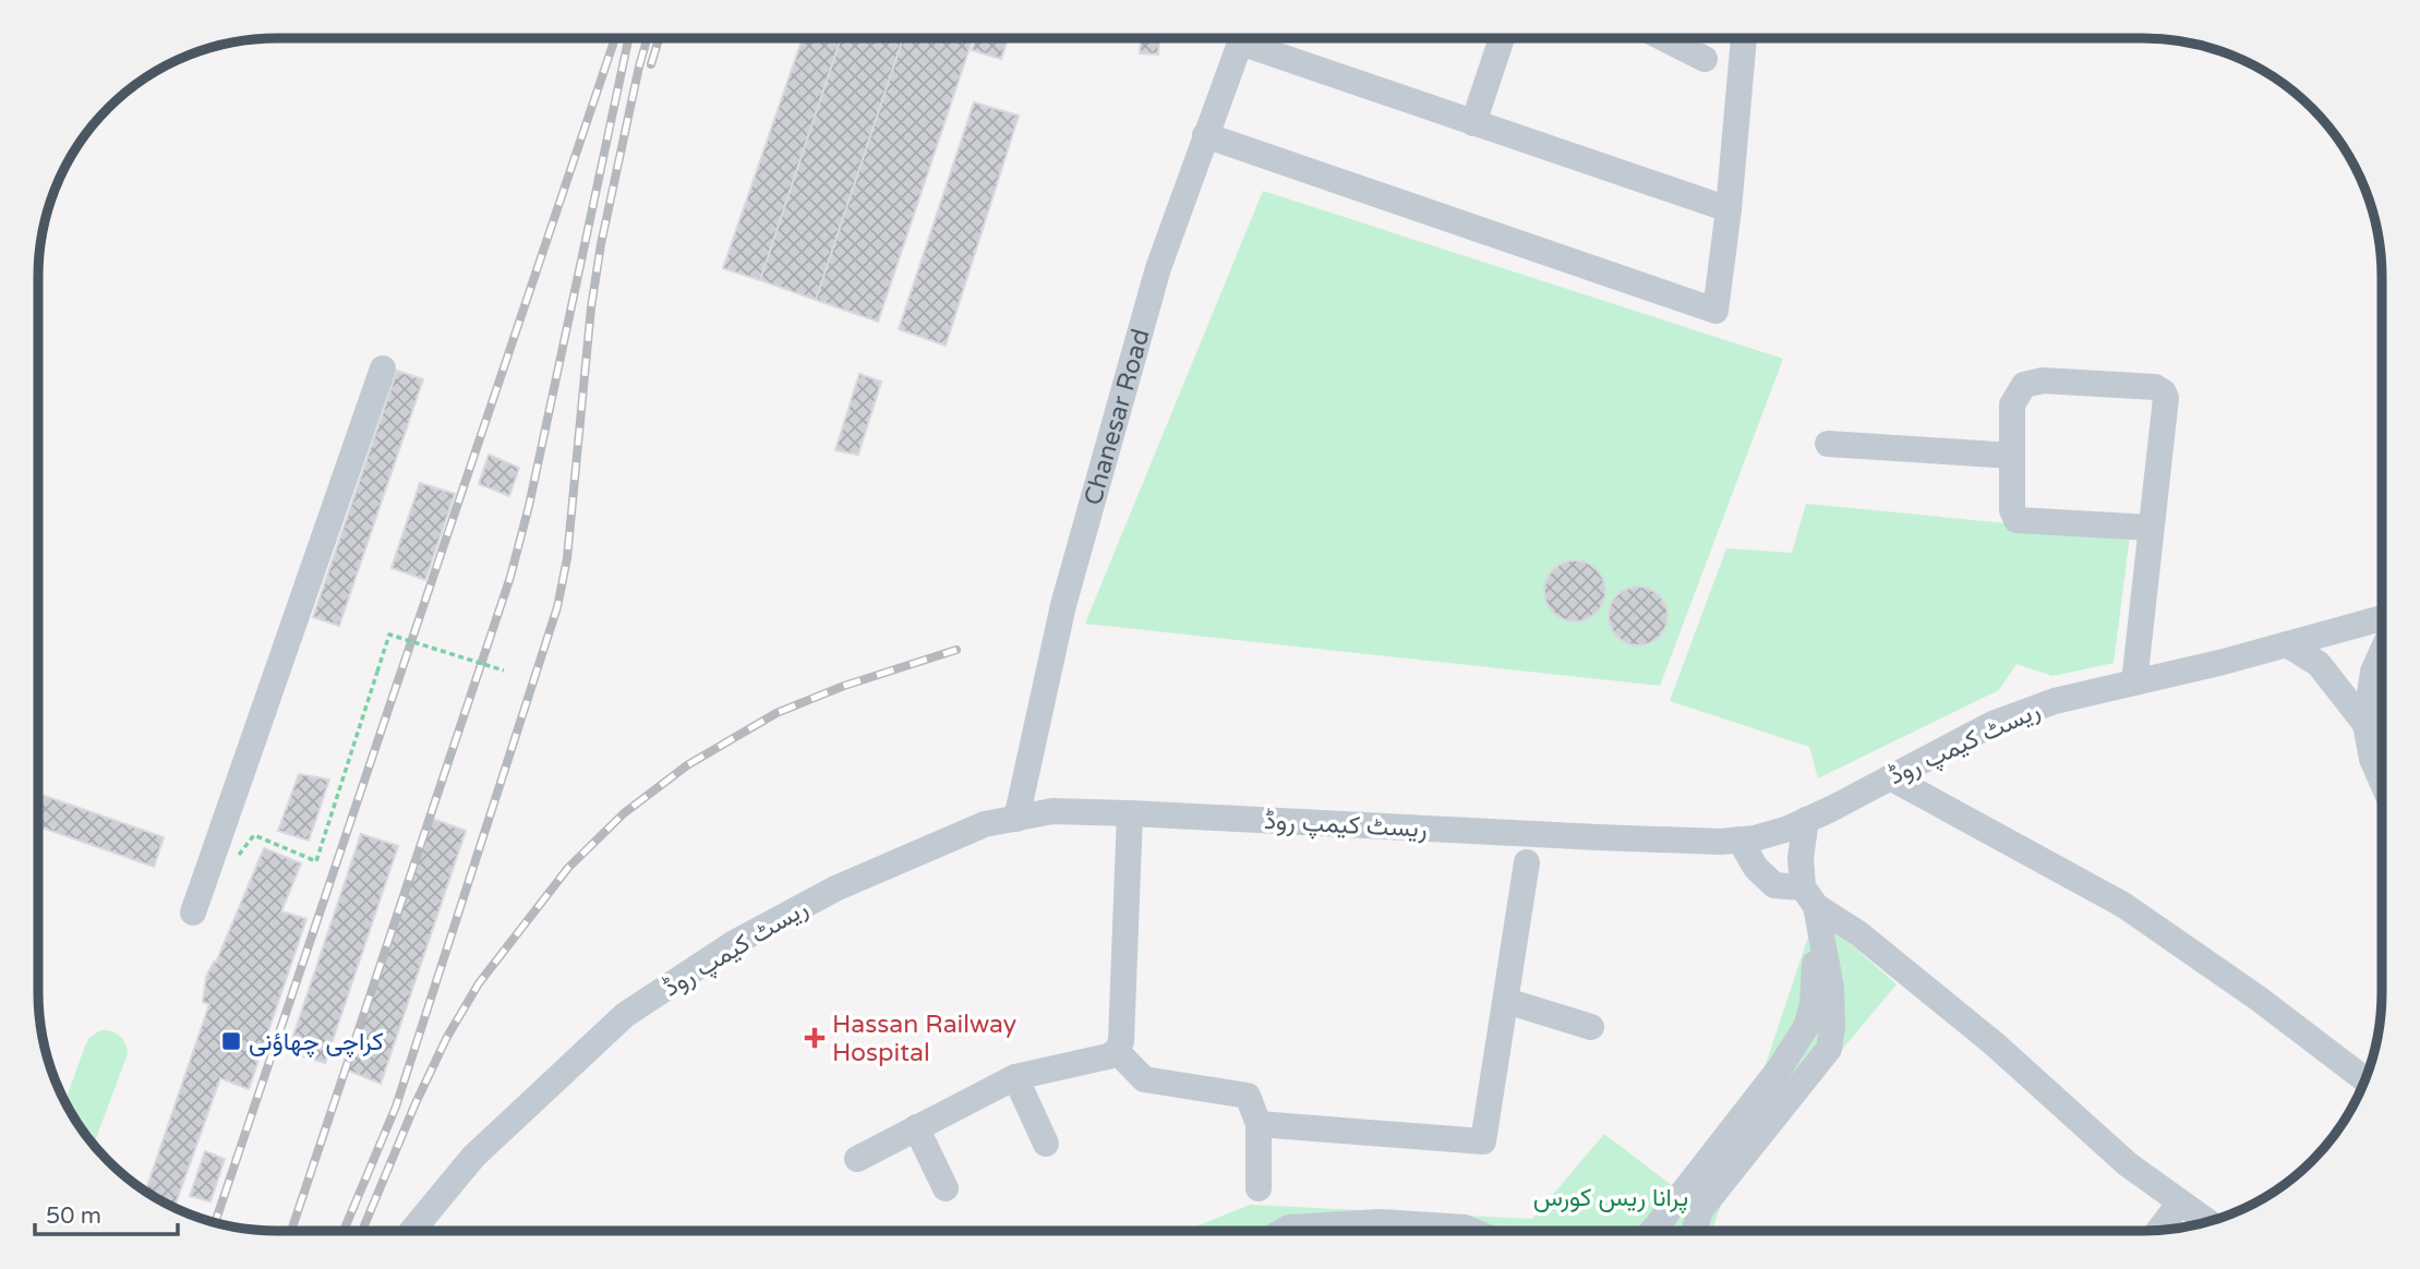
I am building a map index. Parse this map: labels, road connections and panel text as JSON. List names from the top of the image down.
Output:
{
  "streets": {
    "street": ["Chanesar Road", "ریسٹ کیمپ روڈ"]
  },
  "crossings": [
    ["Chanesar Road", "ریسٹ کیمپ روڈ"]
  ],
  "parks": ["پرانا ریس کورس"],
  "places": {
    "health": ["Hassan Railway Hospital"],
    "transit": ["کراچی چھاؤنی"]
  },
  "scale_bar": "50 m"
}
